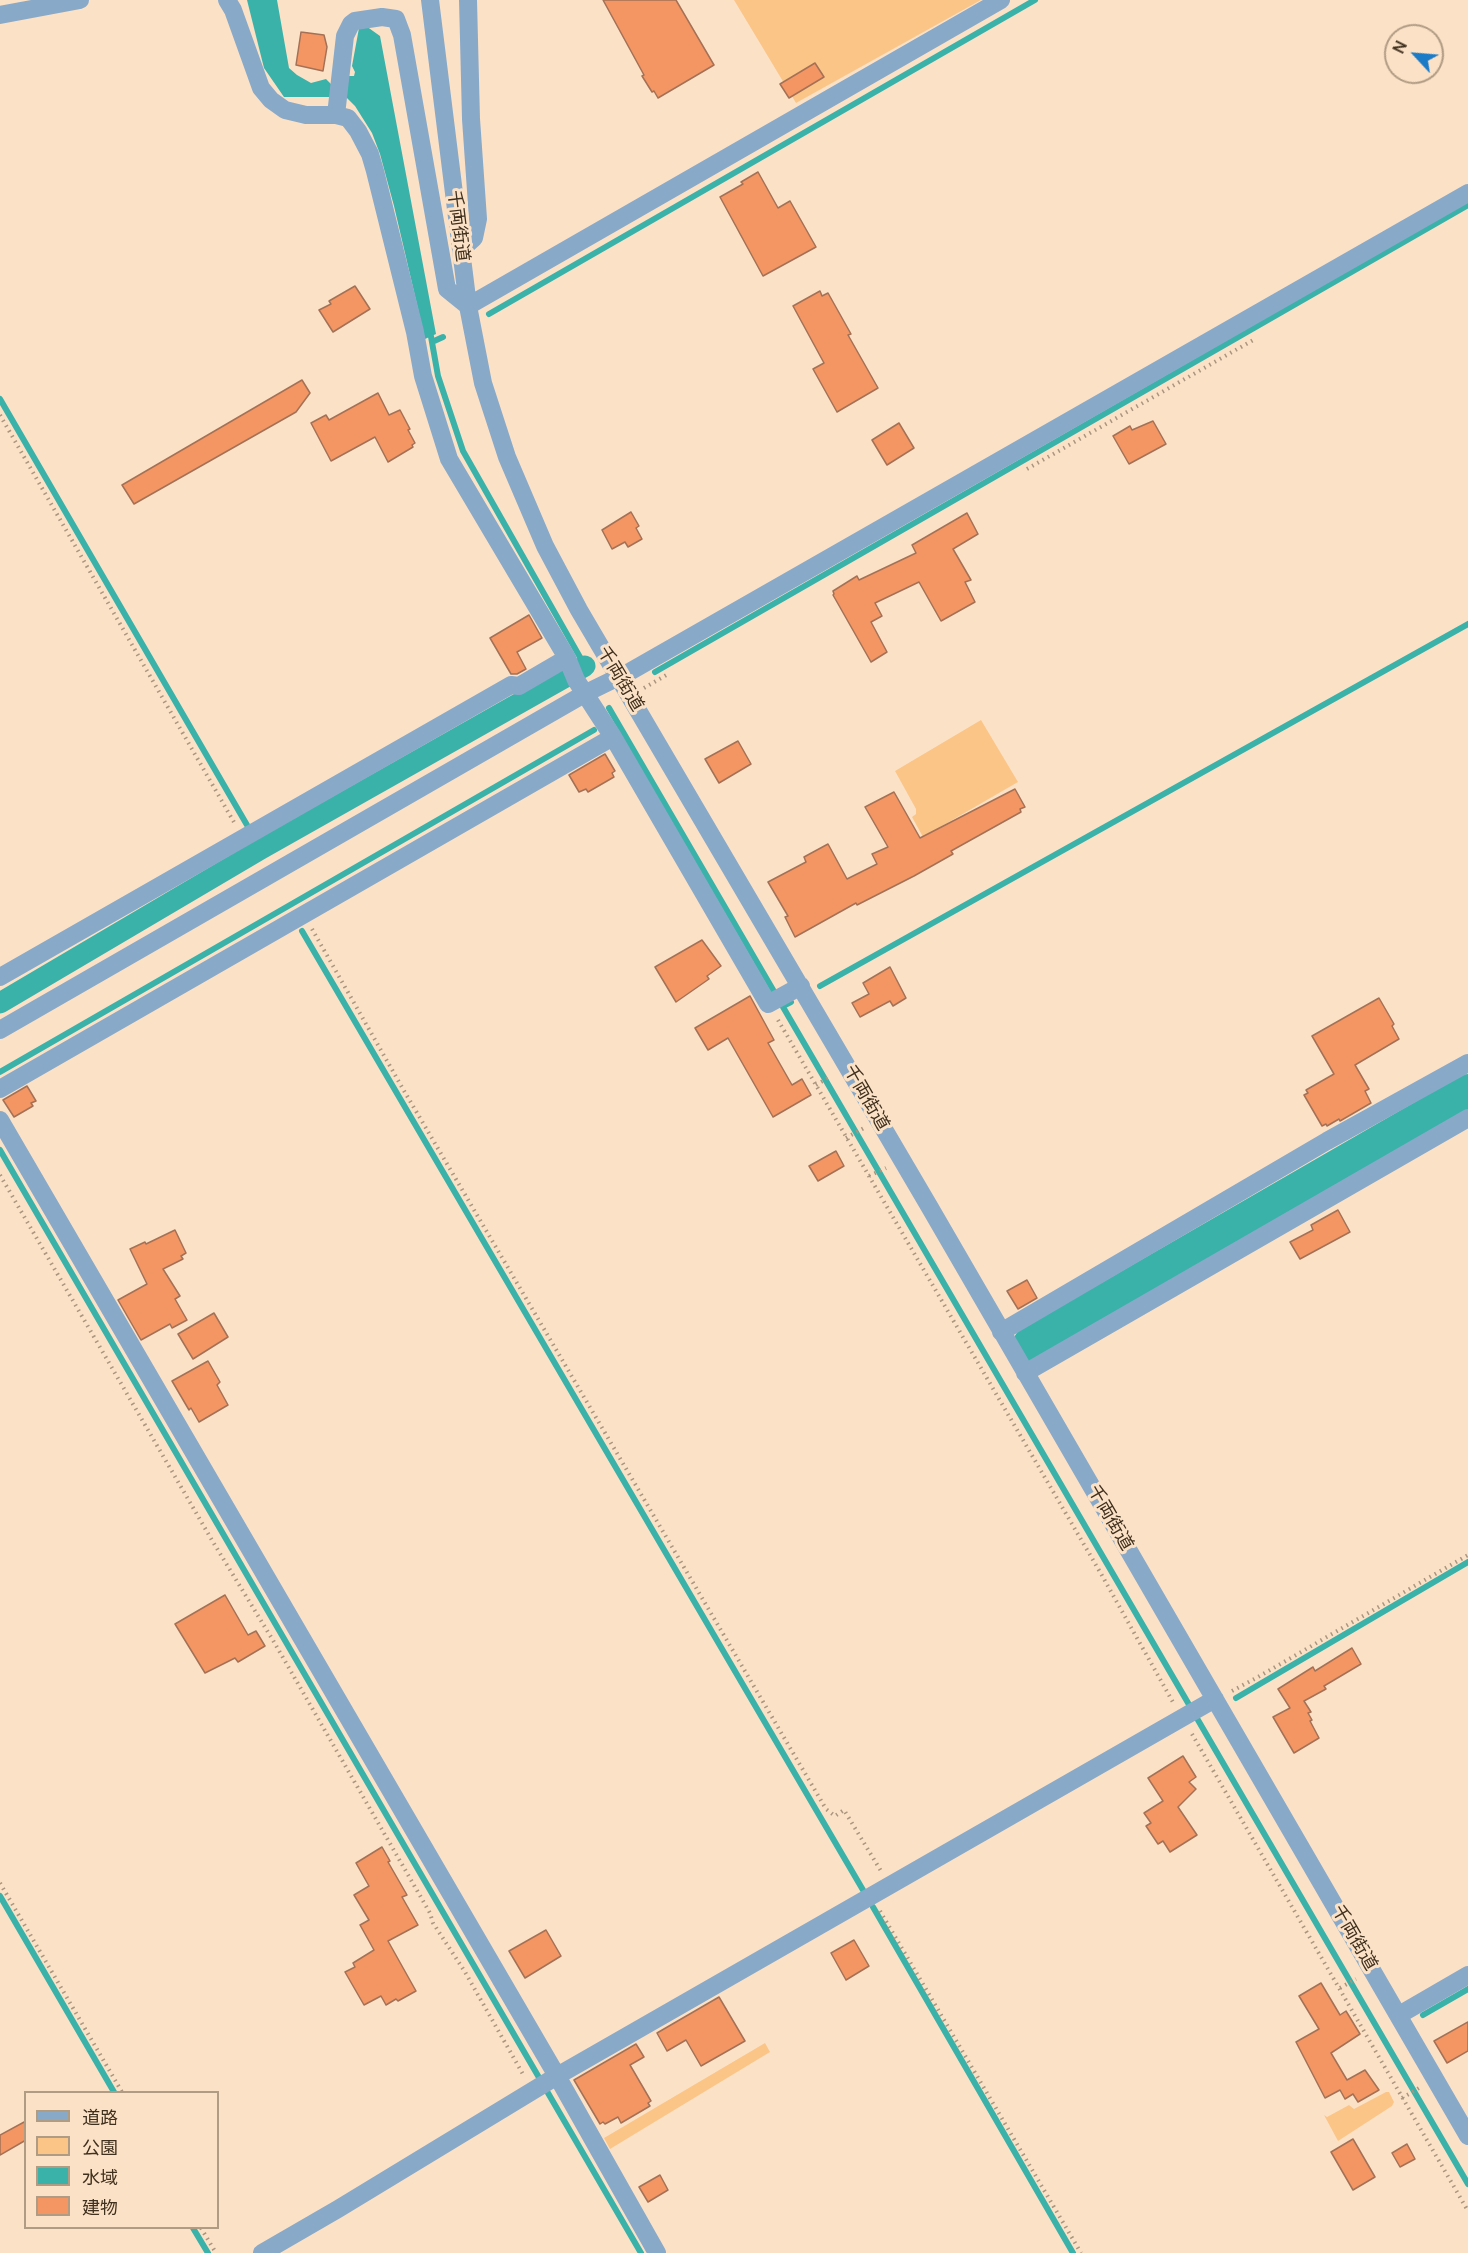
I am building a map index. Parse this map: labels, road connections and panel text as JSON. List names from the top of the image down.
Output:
{
  "streets": {
    "street": ["千両街道"]
  },
  "legend": [
    "道路",
    "公園",
    "水域",
    "建物"
  ],
  "north": "top left"
}
